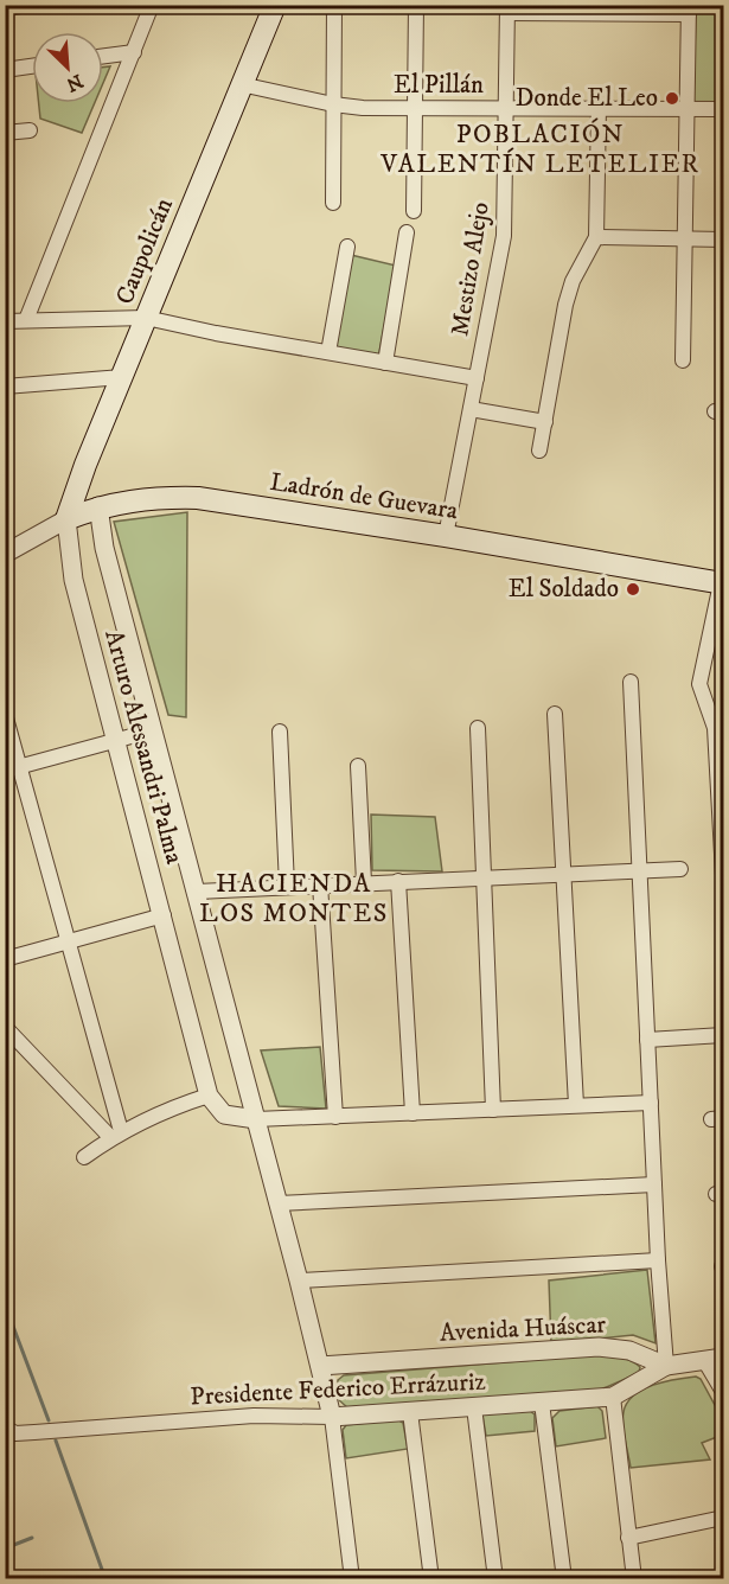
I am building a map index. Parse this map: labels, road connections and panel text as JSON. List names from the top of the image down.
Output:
{
  "streets": {
    "main road": ["Caupolicán", "Ladrón de Guevara"],
    "street": [
      "El Pillán",
      "Mestizo Alejo",
      "Arturo Alessandri Palma",
      "Avenida Huáscar",
      "Presidente Federico Errázuriz"
    ]
  },
  "crossings": [
    ["El Pillán", "Caupolicán"],
    ["El Pillán", "Mestizo Alejo"],
    ["Caupolicán", "Ladrón de Guevara"],
    ["Caupolicán", "Arturo Alessandri Palma"],
    ["Mestizo Alejo", "Ladrón de Guevara"],
    ["Ladrón de Guevara", "Arturo Alessandri Palma"],
    ["Arturo Alessandri Palma", "Avenida Huáscar"],
    ["Arturo Alessandri Palma", "Presidente Federico Errázuriz"],
    ["Avenida Huáscar", "Presidente Federico Errázuriz"]
  ],
  "districts": ["POBLACIÓN VALENTÍN LETELIER", "HACIENDA LOS MONTES"],
  "places": ["Donde El Leo", "El Soldado"],
  "north": "bottom right"
}
